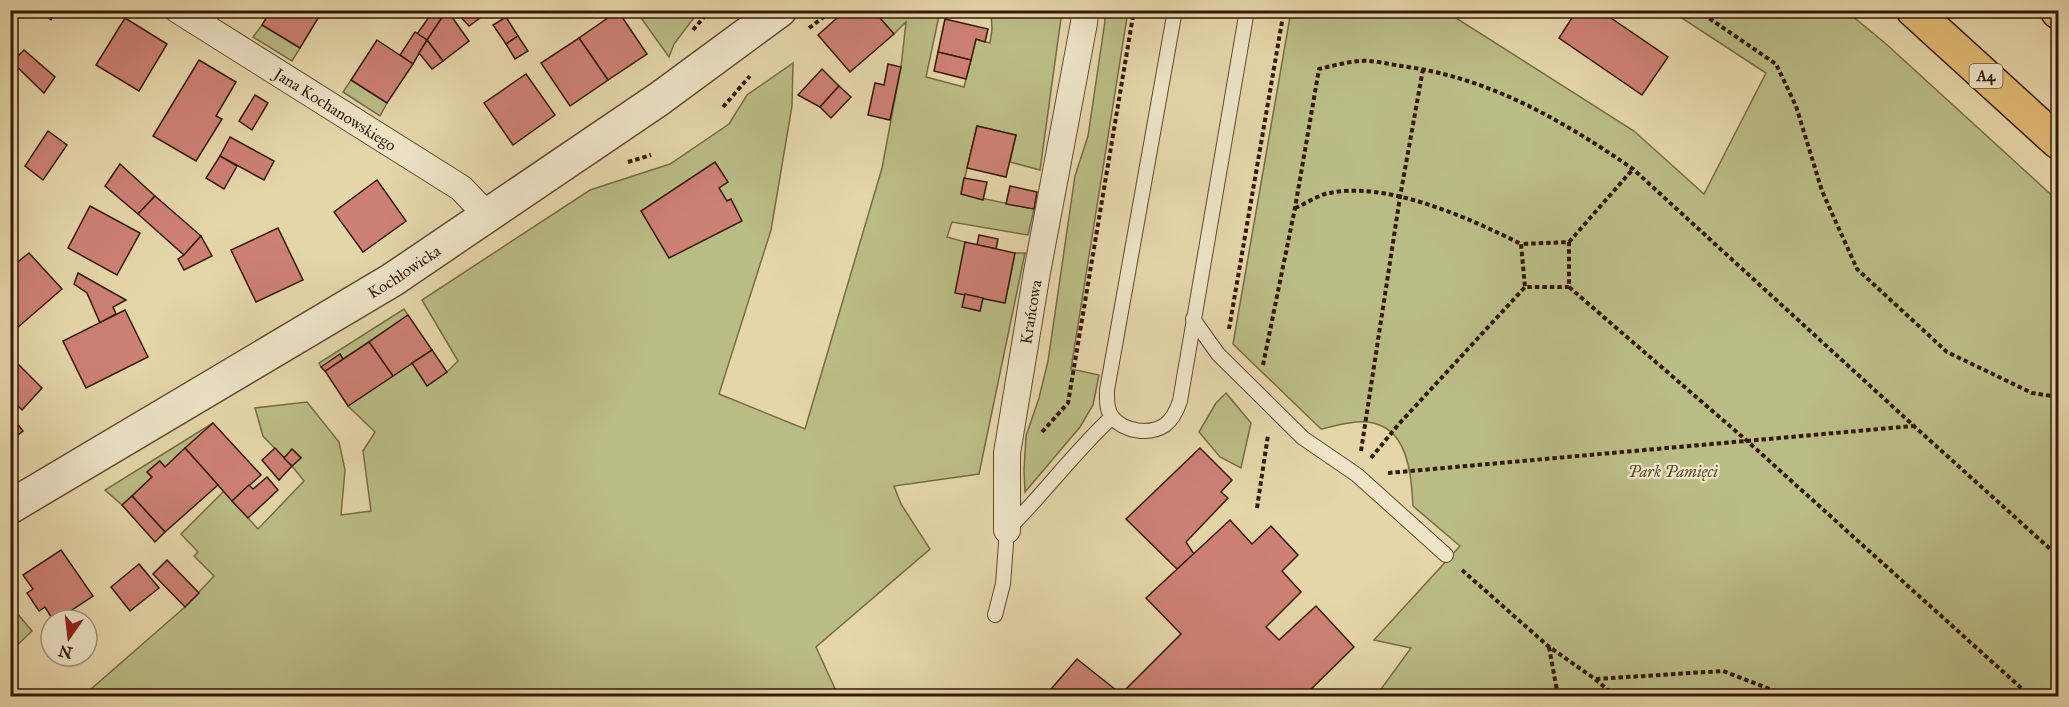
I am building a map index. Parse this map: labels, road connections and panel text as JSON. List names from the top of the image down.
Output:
{
  "streets": {
    "highway": ["A4"],
    "street": ["Jana Kochanowskiego", "Kochłowicka", "Krańcowa"]
  },
  "crossings": [
    ["Jana Kochanowskiego", "Kochłowicka"]
  ],
  "parks": ["Park Pamięci"],
  "north": "bottom"
}
